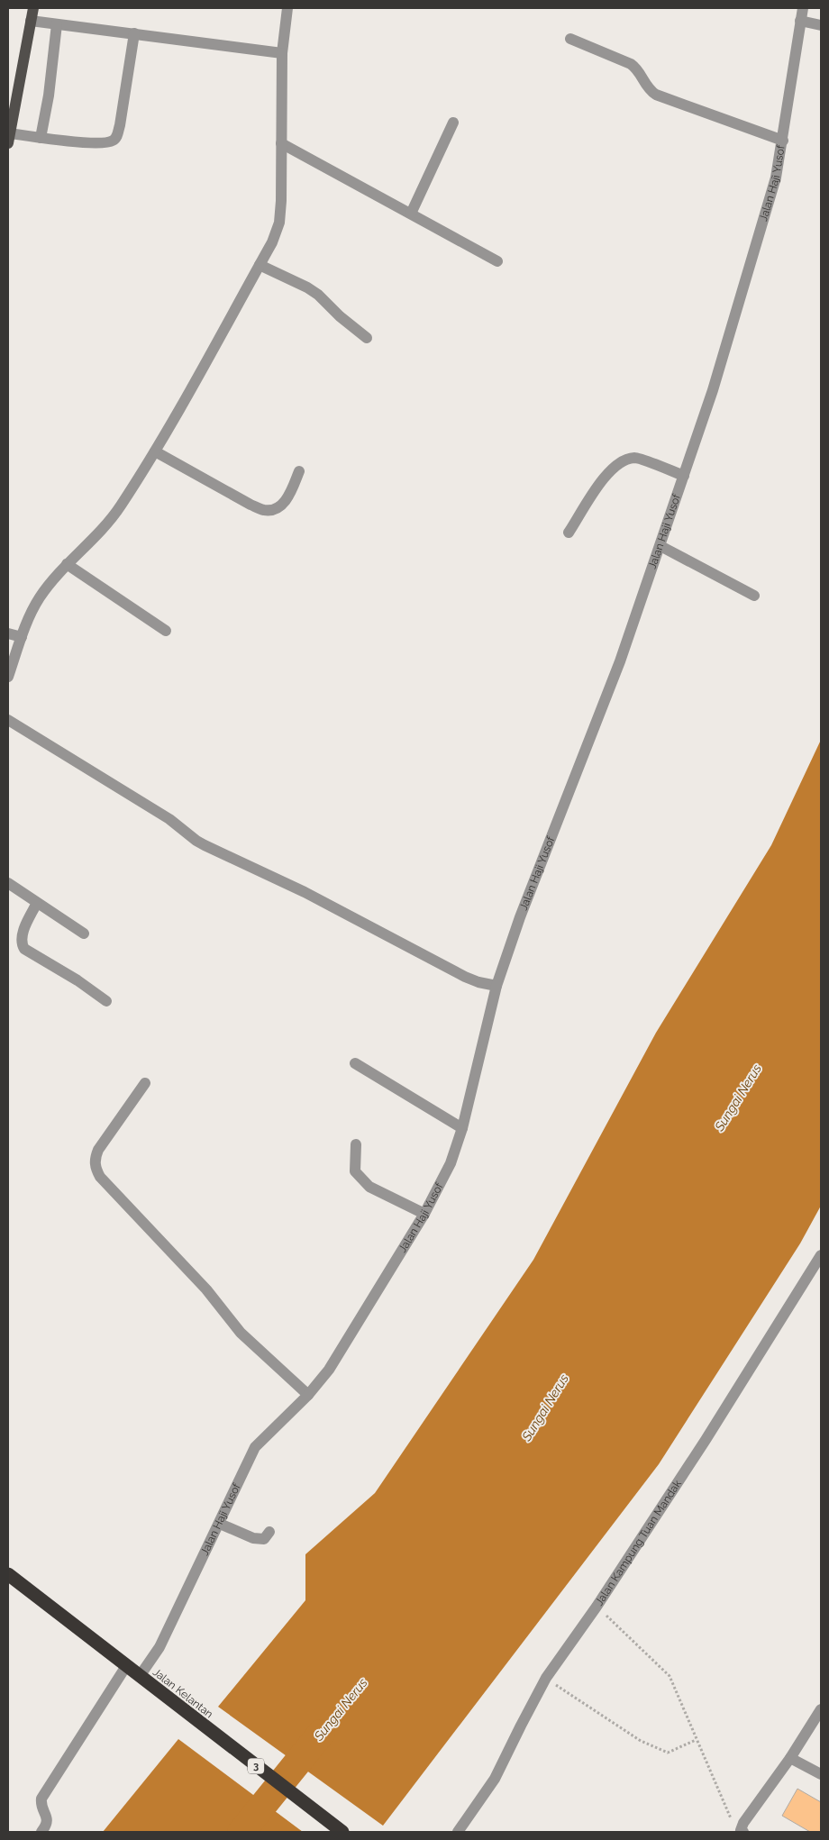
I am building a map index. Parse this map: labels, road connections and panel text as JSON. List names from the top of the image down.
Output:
{
  "streets": {
    "highway": ["Jalan Kelantan", "3"],
    "street": ["Jalan Haji Yusof", "Jalan Kampung Tuan Mandak"]
  },
  "crossings": [
    ["Jalan Haji Yusof", "Jalan Kelantan"]
  ],
  "water": ["Sungai Nerus"]
}
